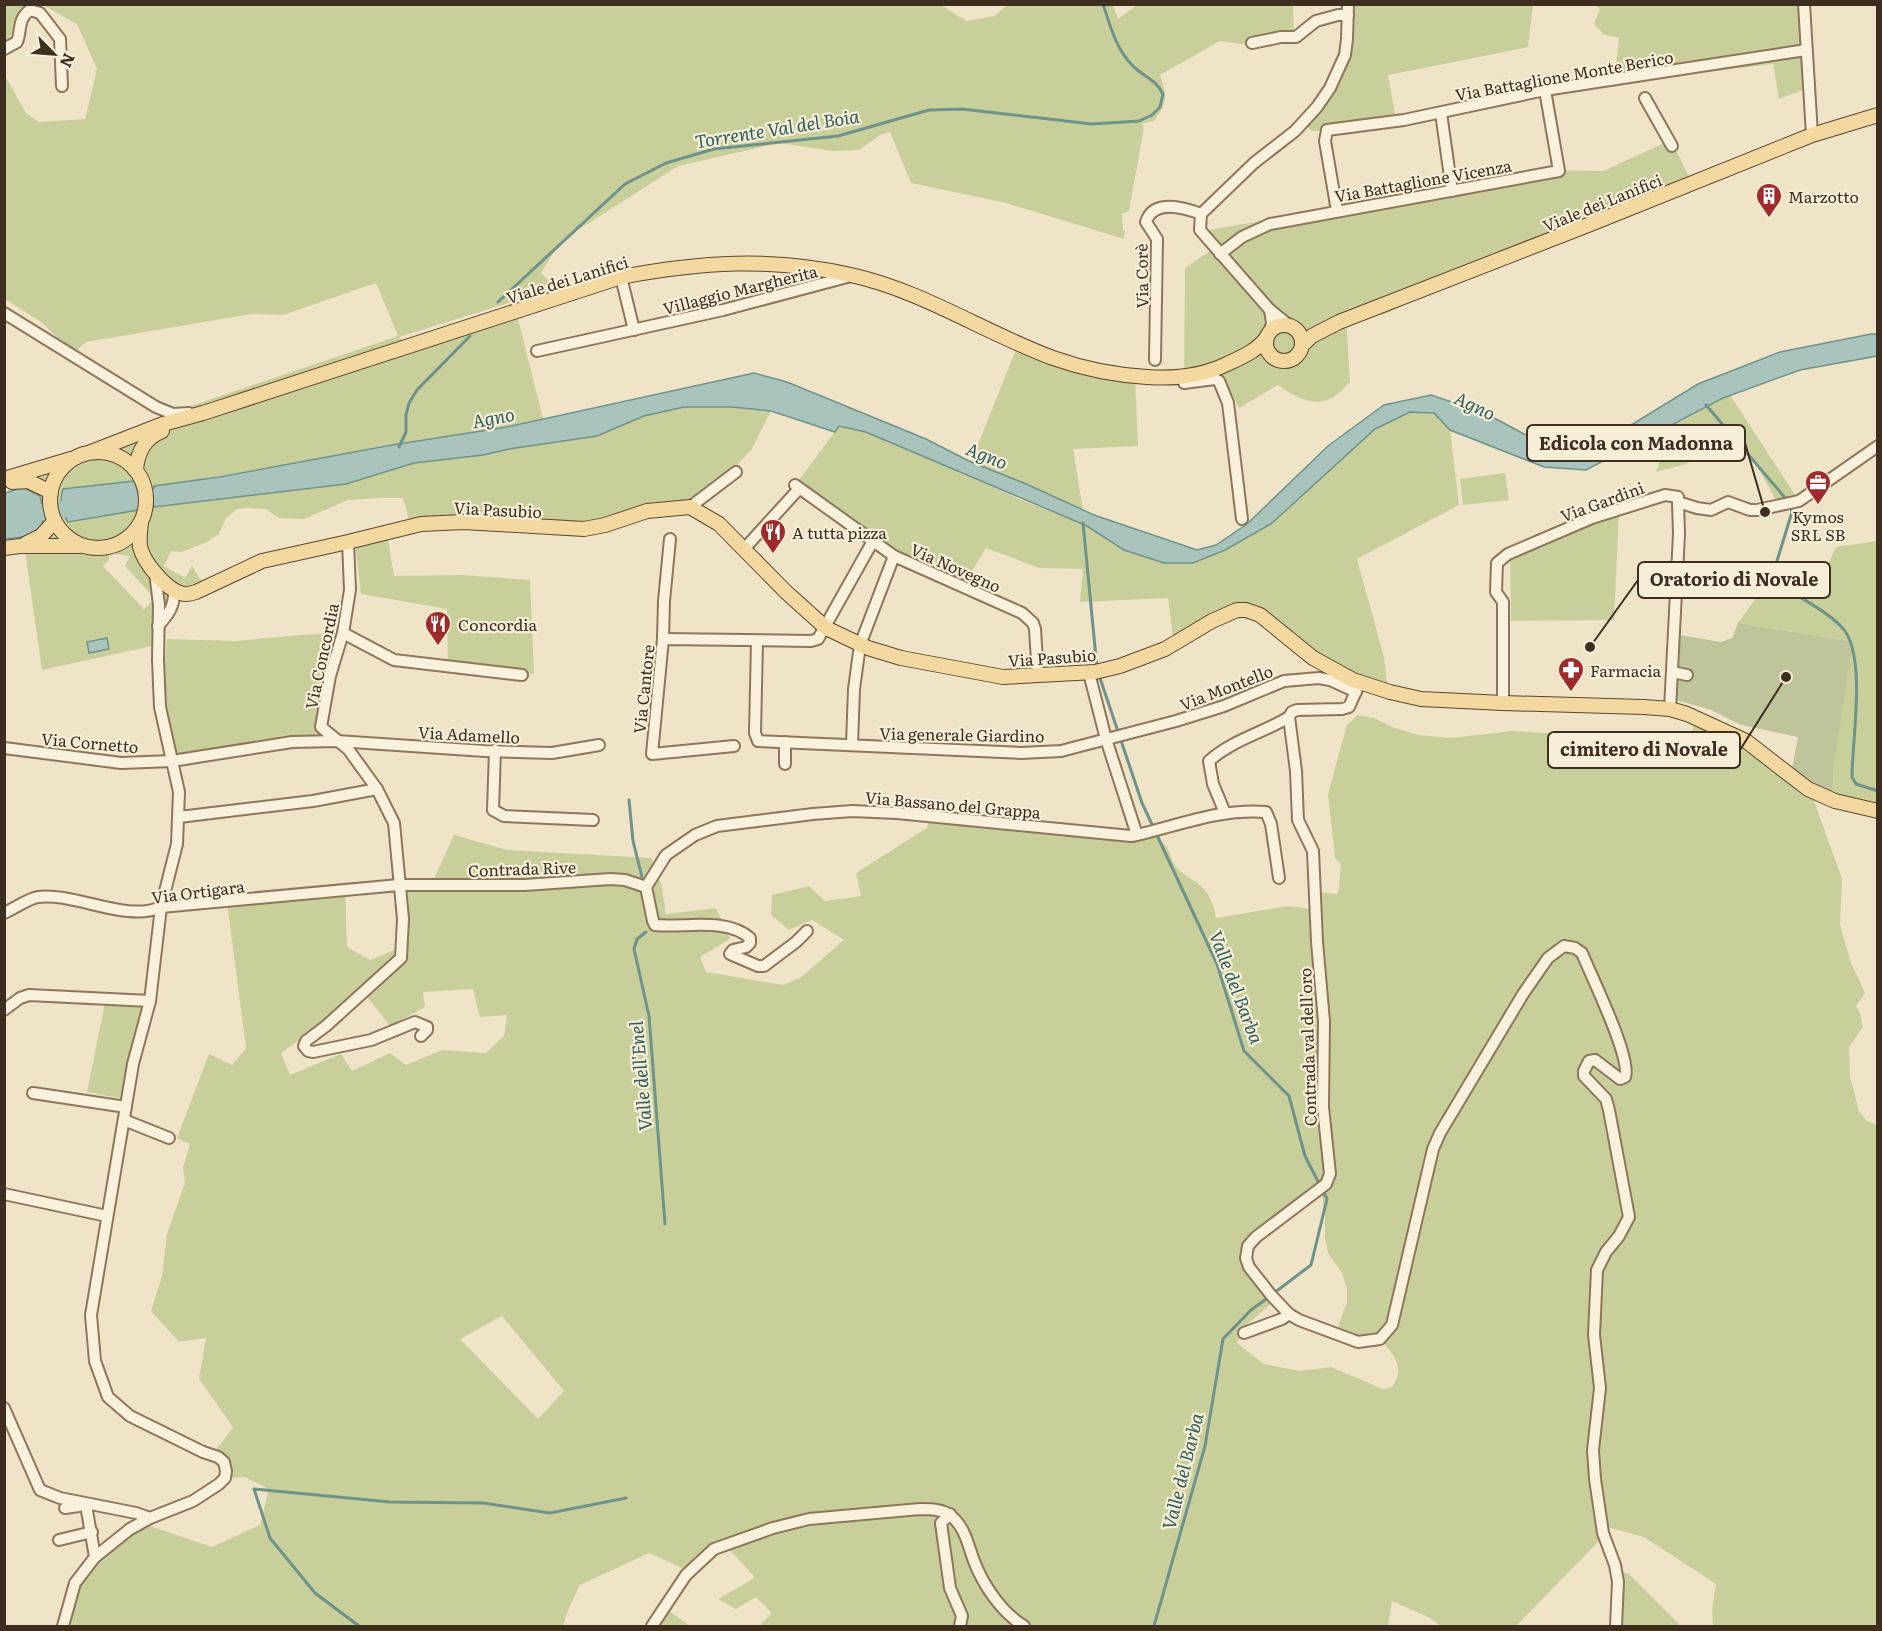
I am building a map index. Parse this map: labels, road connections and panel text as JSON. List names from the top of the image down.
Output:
{
  "streets": {
    "main road": ["Viale dei Lanifici", "Via Pasubio"],
    "street": [
      "Via Battaglione Monte Berico",
      "Via Battaglione Vicenza",
      "Via Corè",
      "Villaggio Margherita",
      "Via Gardini",
      "Via Novegno",
      "Via Concordia",
      "Via Montello",
      "Via Cantore",
      "Via Adamello",
      "Via generale Giardino",
      "Via Cornetto",
      "Via Bassano del Grappa",
      "Contrada Rive",
      "Via Ortigara",
      "Contrada val dell'oro"
    ]
  },
  "crossings": [
    ["Via Battaglione Monte Berico", "Via Battaglione Vicenza"],
    ["Viale dei Lanifici", "Villaggio Margherita"],
    ["Via Pasubio", "Via Novegno"],
    ["Via Pasubio", "Via Concordia"],
    ["Via Pasubio", "Via Montello"],
    ["Via Pasubio", "Via Cantore"],
    ["Via Concordia", "Via Adamello"],
    ["Via Concordia", "Via Cornetto"],
    ["Via Concordia", "Contrada Rive"],
    ["Via Concordia", "Via Ortigara"],
    ["Via Montello", "Via generale Giardino"],
    ["Via Adamello", "Via Cornetto"],
    ["Via Bassano del Grappa", "Contrada Rive"],
    ["Contrada Rive", "Via Ortigara"]
  ],
  "water": [
    "Torrente Val del Boia",
    "Agno",
    "Valle del Barba",
    "Valle dell'Enel"
  ],
  "places": {
    "building": ["Marzotto"],
    "office": ["Kymos SRL SB"],
    "other": ["Edicola con Madonna", "Oratorio di Novale", "cimitero di Novale"],
    "restaurant": ["A tutta pizza", "Concordia"],
    "pharmacy": ["Farmacia"]
  },
  "north": "bottom right"
}
